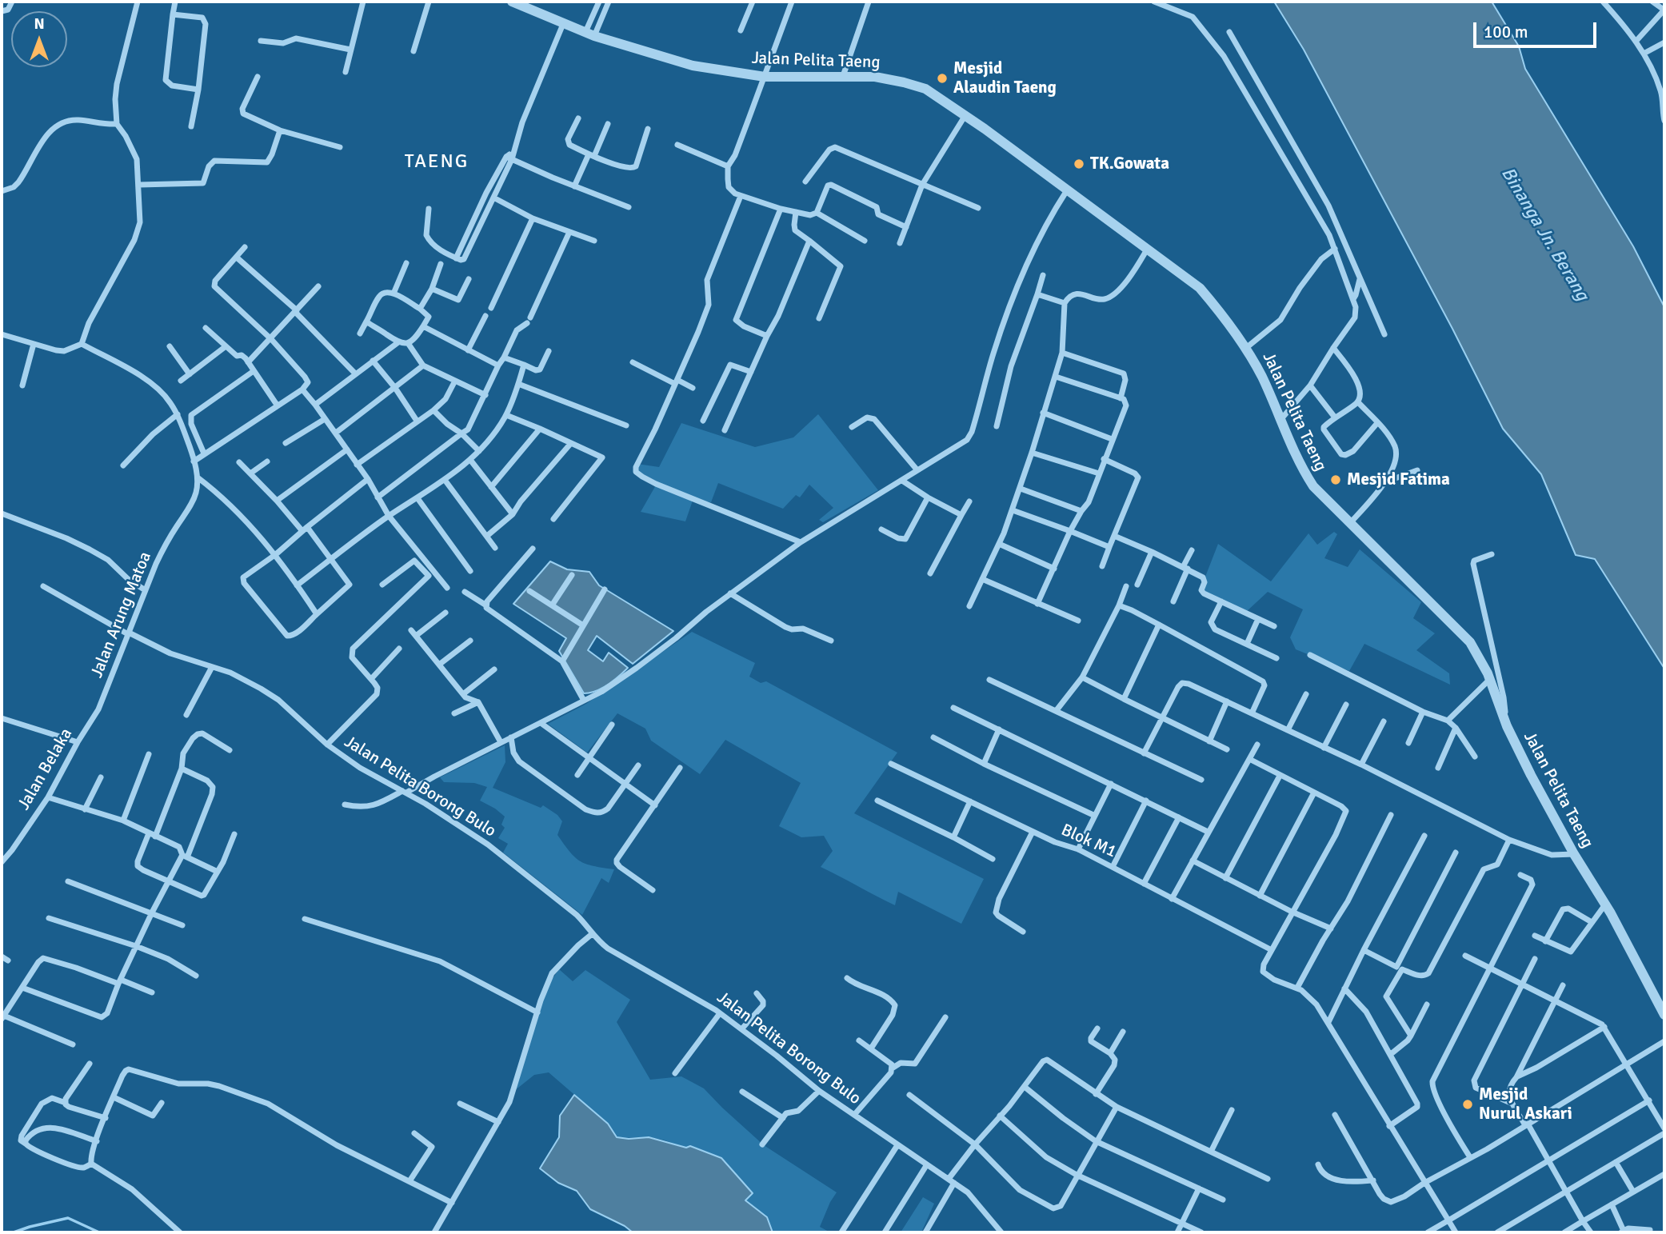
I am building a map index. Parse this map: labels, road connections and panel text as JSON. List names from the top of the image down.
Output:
{
  "streets": {
    "street": [
      "Jalan Pelita Taeng",
      "Jalan Arung Matoa",
      "Jalan Belaka",
      "Jalan Pelita Borong Bulo",
      "Blok M1"
    ]
  },
  "crossings": [
    ["Jalan Arung Matoa", "Jalan Belaka"],
    ["Jalan Arung Matoa", "Jalan Pelita Borong Bulo"]
  ],
  "districts": ["TAENG"],
  "water": ["Binanga Jn. Berang"],
  "places": [
    "Mesjid Alaudin Taeng",
    "TK.Gowata",
    "Mesjid Fatima",
    "Mesjid Nurul Askari"
  ],
  "scale_bar": "100 m",
  "north": "top"
}
